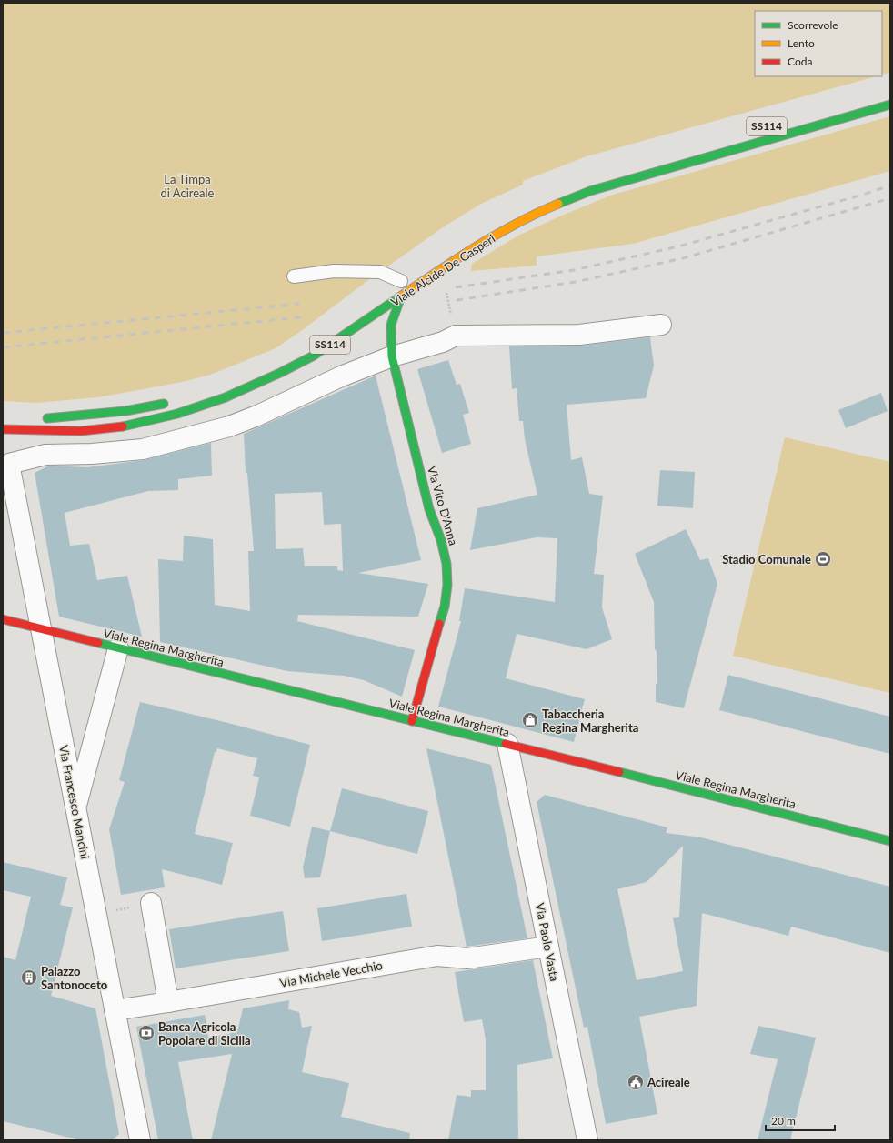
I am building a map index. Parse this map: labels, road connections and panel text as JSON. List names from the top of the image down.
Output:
{
  "streets": {
    "street": [
      "SS114",
      "Viale Alcide De Gasperi",
      "Via Vito D'Anna",
      "Viale Regina Margherita",
      "Via Francesco Mancini",
      "Via Paolo Vasta",
      "Via Michele Vecchio"
    ]
  },
  "crossings": [
    ["Viale Alcide De Gasperi", "Via Vito D'Anna"],
    ["Via Vito D'Anna", "Viale Regina Margherita"],
    ["Via Vito D'Anna", "Via Francesco Mancini"],
    ["Viale Regina Margherita", "Via Francesco Mancini"],
    ["Viale Regina Margherita", "Via Paolo Vasta"],
    ["Via Francesco Mancini", "Via Michele Vecchio"],
    ["Via Paolo Vasta", "Via Michele Vecchio"]
  ],
  "parks": ["La Timpa di Acireale"],
  "places": {
    "sports": ["Stadio Comunale"],
    "shop": ["Tabaccheria Regina Margherita"],
    "building": ["Palazzo Santonoceto"],
    "bank": ["Banca Agricola Popolare di Sicilia"],
    "public building": ["Acireale"]
  },
  "legend": ["Scorrevole", "Lento", "Coda"],
  "scale_bar": "20 m"
}
